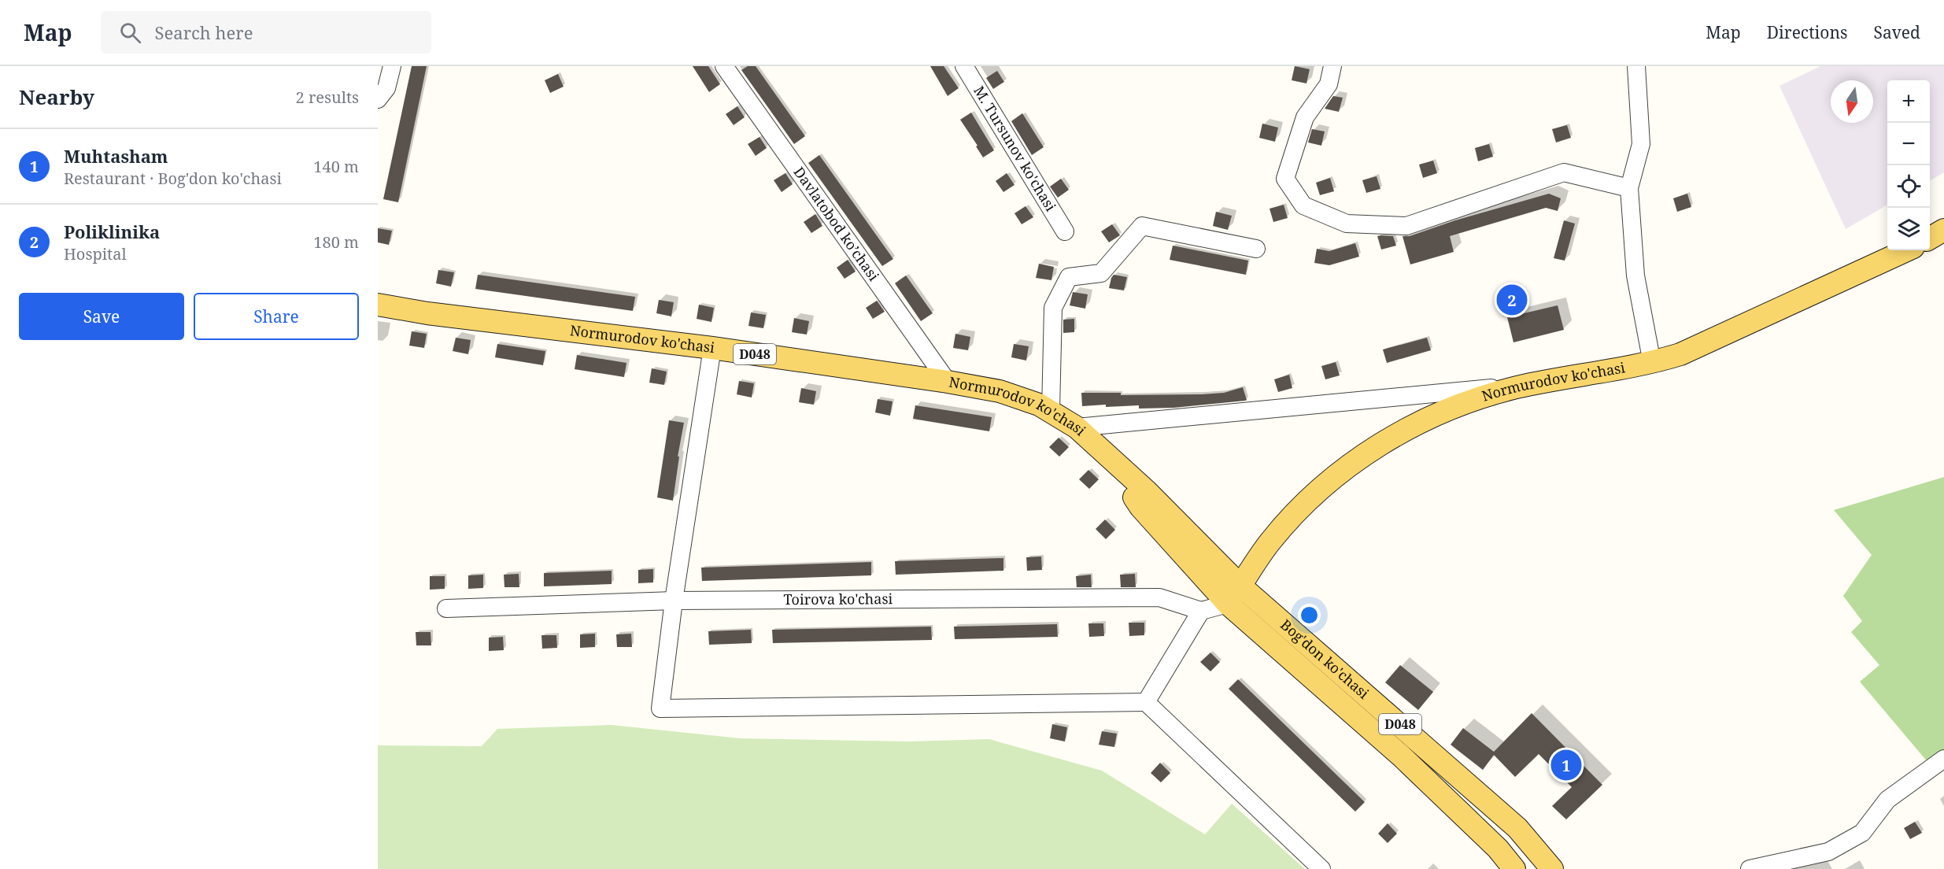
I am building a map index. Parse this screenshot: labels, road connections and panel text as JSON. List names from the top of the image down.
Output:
{
  "streets": {
    "main road": ["Normurodov ko'chasi", "D048", "Bog'don ko'chasi"],
    "street": ["M. Tursunov ko'chasi", "Davlatobod ko’chasi", "Toirova ko'chasi"]
  },
  "crossings": [
    ["Davlatobod ko’chasi", "Normurodov ko'chasi"],
    ["Normurodov ko'chasi", "Bog'don ko'chasi"]
  ],
  "north": "bottom",
  "page": {
    "header": "Map",
    "search": "Search here",
    "nav": ["Map", "Directions", "Saved"],
    "heading": ["Nearby", "2 results"],
    "map_buttons": ["+", "−"],
    "list": [
      {
        "mark": "1",
        "name": "Muhtasham",
        "note": "Restaurant · Bog'don ko'chasi",
        "value": "140 m"
      },
      {
        "mark": "2",
        "name": "Poliklinika",
        "note": "Hospital",
        "value": "180 m"
      }
    ],
    "buttons": ["Save", "Share"],
    "pins": ["2", "1"]
  }
}
